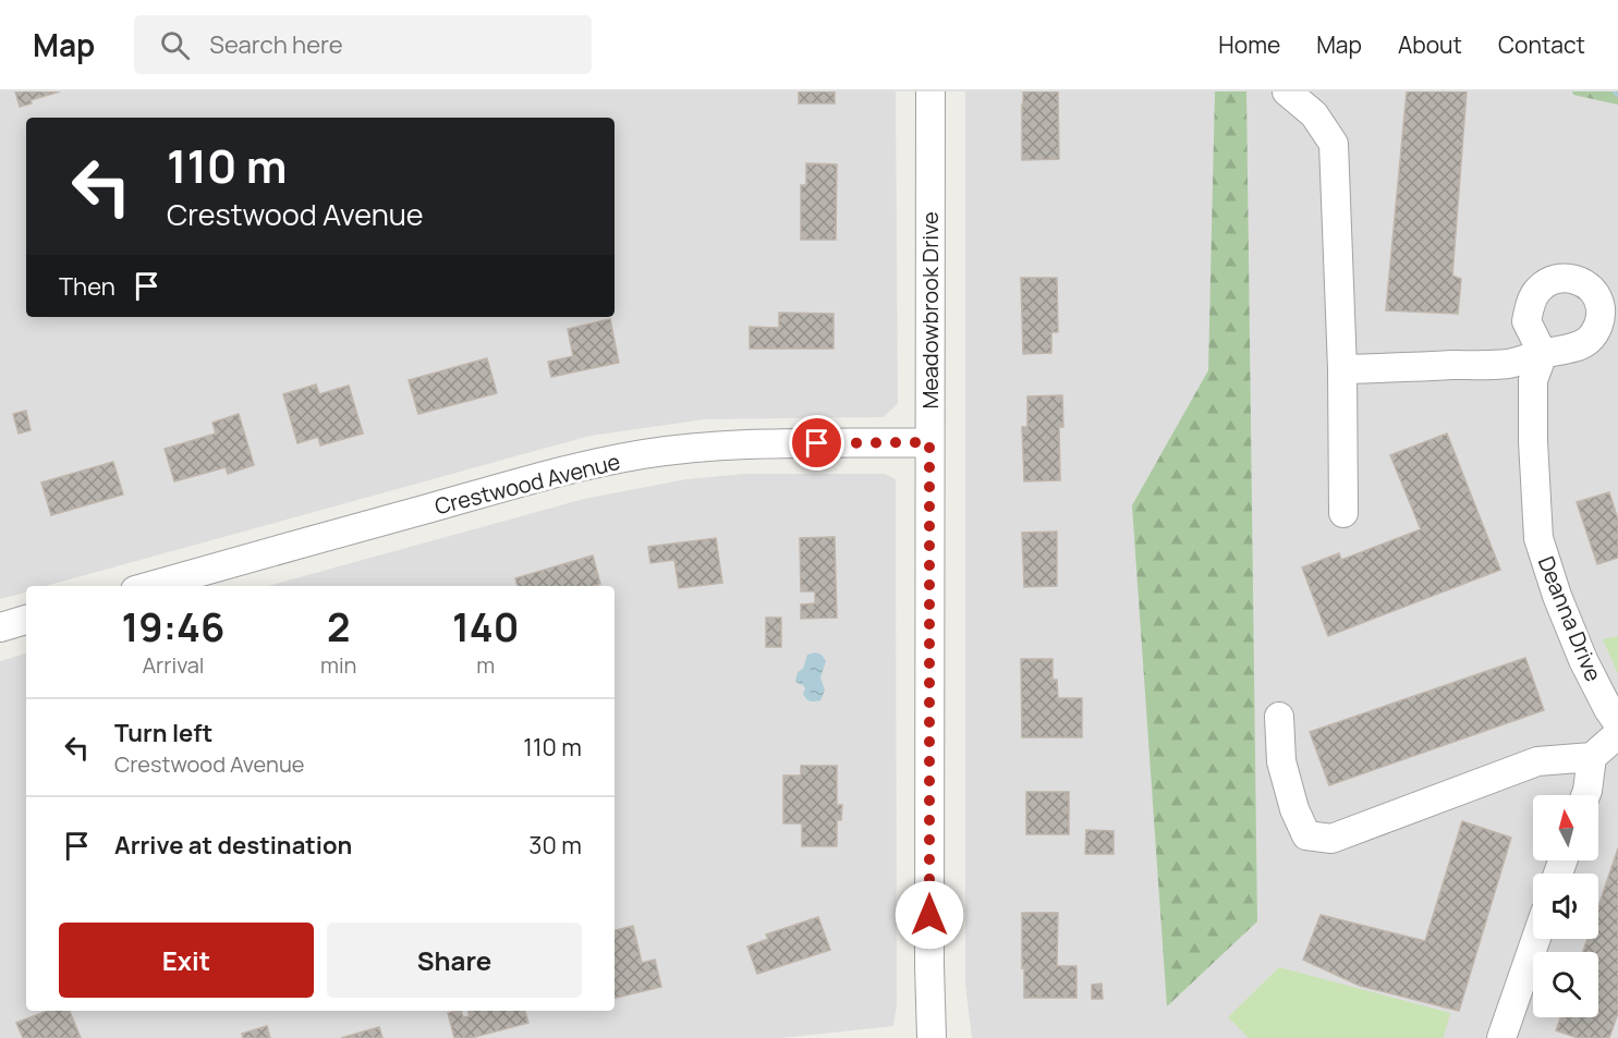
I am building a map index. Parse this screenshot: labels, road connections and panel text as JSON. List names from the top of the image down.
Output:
{
  "streets": {
    "street": ["Meadowbrook Drive", "Crestwood Avenue", "Deanna Drive"]
  },
  "crossings": [
    ["Meadowbrook Drive", "Crestwood Avenue"]
  ],
  "north": "top",
  "page": {
    "header": "Map",
    "search": "Search here",
    "nav": [
      "Home",
      "Map",
      "About",
      "Contact"
    ],
    "turn": ["110 m", "Crestwood Avenue"],
    "then": "Then",
    "eta": [
      "19:46",
      "Arrival",
      "2",
      "min",
      "140",
      "m"
    ],
    "list": [
      {
        "name": "Turn left",
        "note": "Crestwood Avenue",
        "value": "110 m"
      },
      {
        "name": "Arrive at destination",
        "value": "30 m"
      }
    ],
    "buttons": ["Exit", "Share"]
  }
}
